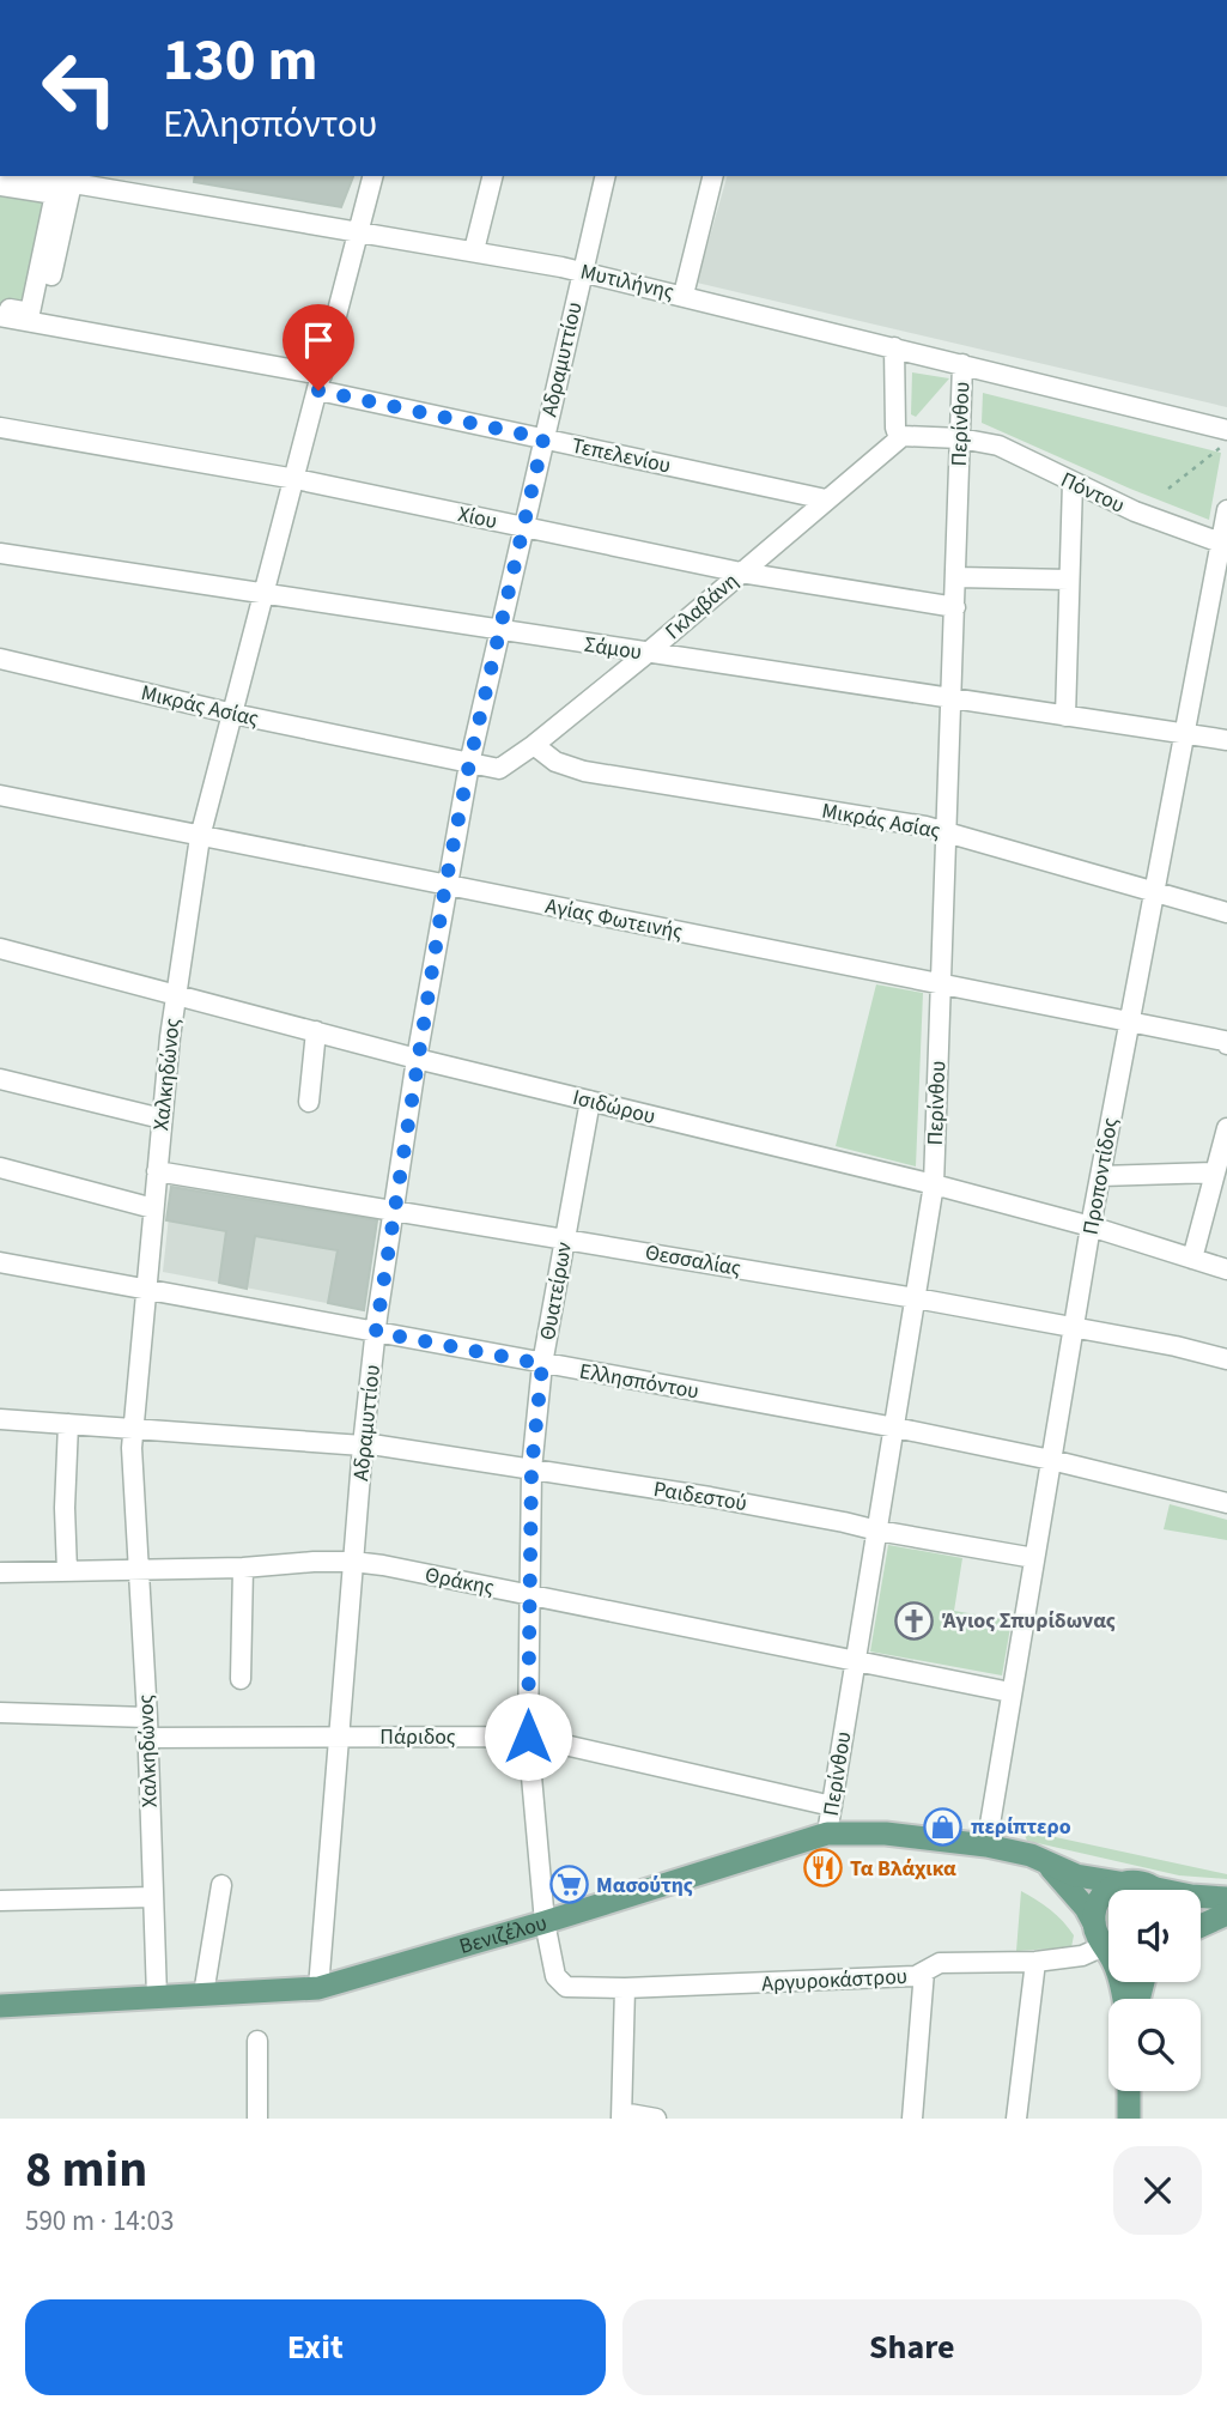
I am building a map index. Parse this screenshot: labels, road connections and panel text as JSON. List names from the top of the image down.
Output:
{
  "streets": {
    "main road": ["Βενιζέλου"],
    "street": [
      "Μυτιλήνης",
      "Αδραμυττίου",
      "Περίνθου",
      "Τεπελενίου",
      "Πόντου",
      "Χίου",
      "Γκλαβάνη",
      "Σάμου",
      "Μικράς Ασίας",
      "Αγίας Φωτεινής",
      "Χαλκηδώνος",
      "Ισιδώρου",
      "Προποντίδος",
      "Θεσσαλίας",
      "Θυατείρων",
      "Ελλησπόντου",
      "Ραιδεστού",
      "Θράκης",
      "Πάριδος",
      "Αργυροκάστρου"
    ]
  },
  "crossings": [
    ["Μυτιλήνης", "Αδραμυττίου"],
    ["Μυτιλήνης", "Περίνθου"],
    ["Μυτιλήνης", "Χαλκηδώνος"],
    ["Αδραμυττίου", "Τεπελενίου"],
    ["Αδραμυττίου", "Χίου"],
    ["Αδραμυττίου", "Σάμου"],
    ["Αδραμυττίου", "Μικράς Ασίας"],
    ["Αδραμυττίου", "Αγίας Φωτεινής"],
    ["Αδραμυττίου", "Ισιδώρου"],
    ["Αδραμυττίου", "Θεσσαλίας"],
    ["Αδραμυττίου", "Ελλησπόντου"],
    ["Αδραμυττίου", "Ραιδεστού"],
    ["Αδραμυττίου", "Θράκης"],
    ["Αδραμυττίου", "Πάριδος"],
    ["Αδραμυττίου", "Βενιζέλου"],
    ["Περίνθου", "Πόντου"],
    ["Περίνθου", "Χίου"],
    ["Περίνθου", "Σάμου"],
    ["Περίνθου", "Μικράς Ασίας"],
    ["Περίνθου", "Αγίας Φωτεινής"],
    ["Περίνθου", "Ισιδώρου"],
    ["Περίνθου", "Θεσσαλίας"],
    ["Περίνθου", "Ελλησπόντου"],
    ["Περίνθου", "Ραιδεστού"],
    ["Περίνθου", "Θράκης"],
    ["Περίνθου", "Πάριδος"],
    ["Περίνθου", "Βενιζέλου"],
    ["Τεπελενίου", "Γκλαβάνη"],
    ["Τεπελενίου", "Χαλκηδώνος"],
    ["Πόντου", "Προποντίδος"],
    ["Χίου", "Γκλαβάνη"],
    ["Χίου", "Χαλκηδώνος"],
    ["Γκλαβάνη", "Σάμου"],
    ["Γκλαβάνη", "Μικράς Ασίας"],
    ["Σάμου", "Χαλκηδώνος"],
    ["Σάμου", "Προποντίδος"],
    ["Μικράς Ασίας", "Χαλκηδώνος"],
    ["Μικράς Ασίας", "Προποντίδος"],
    ["Αγίας Φωτεινής", "Χαλκηδώνος"],
    ["Αγίας Φωτεινής", "Προποντίδος"],
    ["Χαλκηδώνος", "Ισιδώρου"],
    ["Χαλκηδώνος", "Θεσσαλίας"],
    ["Χαλκηδώνος", "Ελλησπόντου"],
    ["Χαλκηδώνος", "Ραιδεστού"],
    ["Χαλκηδώνος", "Θράκης"],
    ["Χαλκηδώνος", "Πάριδος"],
    ["Χαλκηδώνος", "Βενιζέλου"],
    ["Ισιδώρου", "Προποντίδος"],
    ["Ισιδώρου", "Θυατείρων"],
    ["Προποντίδος", "Θεσσαλίας"],
    ["Προποντίδος", "Ελλησπόντου"],
    ["Προποντίδος", "Ραιδεστού"],
    ["Προποντίδος", "Θράκης"],
    ["Προποντίδος", "Βενιζέλου"],
    ["Θεσσαλίας", "Θυατείρων"],
    ["Θυατείρων", "Ελλησπόντου"],
    ["Θυατείρων", "Ραιδεστού"],
    ["Θυατείρων", "Θράκης"],
    ["Θυατείρων", "Πάριδος"],
    ["Θυατείρων", "Βενιζέλου"],
    ["Θυατείρων", "Αργυροκάστρου"]
  ],
  "places": {
    "church": ["Άγιος Σπυρίδωνας"],
    "shop": ["περίπτερο"],
    "restaurant": ["Τα Βλάχικα"],
    "supermarket": ["Μασούτης"]
  },
  "page": {
    "turn": ["130 m", "Ελλησπόντου"],
    "heading": ["8 min", "590 m · 14:03"],
    "buttons": ["Exit", "Share"]
  }
}
